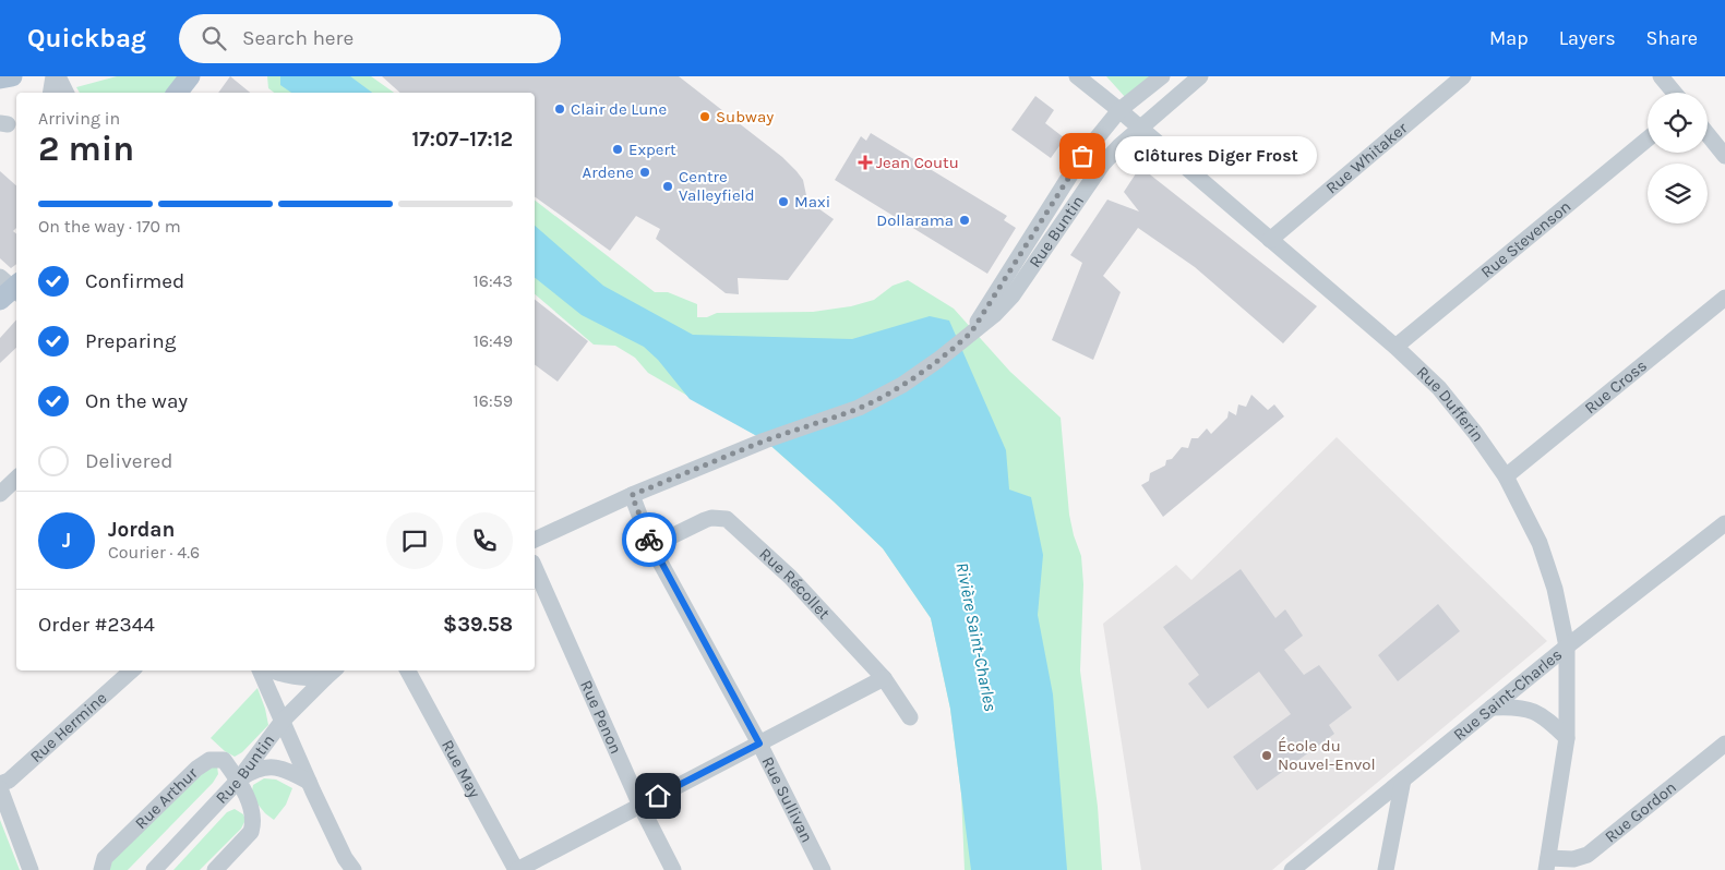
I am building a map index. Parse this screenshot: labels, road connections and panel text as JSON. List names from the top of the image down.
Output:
{
  "streets": {
    "street": [
      "Rue Whitaker",
      "Rue Buntin",
      "Rue Stevenson",
      "Rue Cross",
      "Rue Dufferin",
      "Rue Récollet",
      "Rue Saint-Charles",
      "Rue Penon",
      "Rue Hermine",
      "Rue May",
      "Rue Arthur",
      "Rue Sullivan",
      "Rue Gordon"
    ]
  },
  "crossings": [
    ["Rue Whitaker", "Rue Dufferin"],
    ["Rue Buntin", "Rue Dufferin"],
    ["Rue Buntin", "Rue Arthur"],
    ["Rue Buntin", "Rue Sullivan"],
    ["Rue Stevenson", "Rue Dufferin"],
    ["Rue Cross", "Rue Dufferin"],
    ["Rue Dufferin", "Rue Saint-Charles"],
    ["Rue Dufferin", "Rue Gordon"],
    ["Rue Récollet", "Rue Sullivan"]
  ],
  "water": ["Rivière Saint-Charles"],
  "places": {
    "other": [
      "Clair de Lune",
      "Subway",
      "Expert",
      "Clôtures Diger Frost",
      "Ardene",
      "Centre Valleyfield",
      "Maxi",
      "Dollarama",
      "École du Nouvel-Envol"
    ],
    "health": ["Jean Coutu"]
  },
  "page": {
    "header": "Quickbag",
    "search": "Search here",
    "nav": ["Map", "Layers", "Share"],
    "heading": ["2 min", "Arriving in", "17:07–17:12"],
    "panel": [
      "Jordan",
      "Courier · 4.6",
      "Order #2344",
      "$39.58"
    ],
    "bubble": "Clôtures Diger Frost",
    "bar": "On the way · 170 m",
    "list": [
      ["Confirmed", "16:43"],
      ["Preparing", "16:49"],
      ["On the way", "16:59"],
      "Delivered"
    ],
    "round": "J"
  }
}
